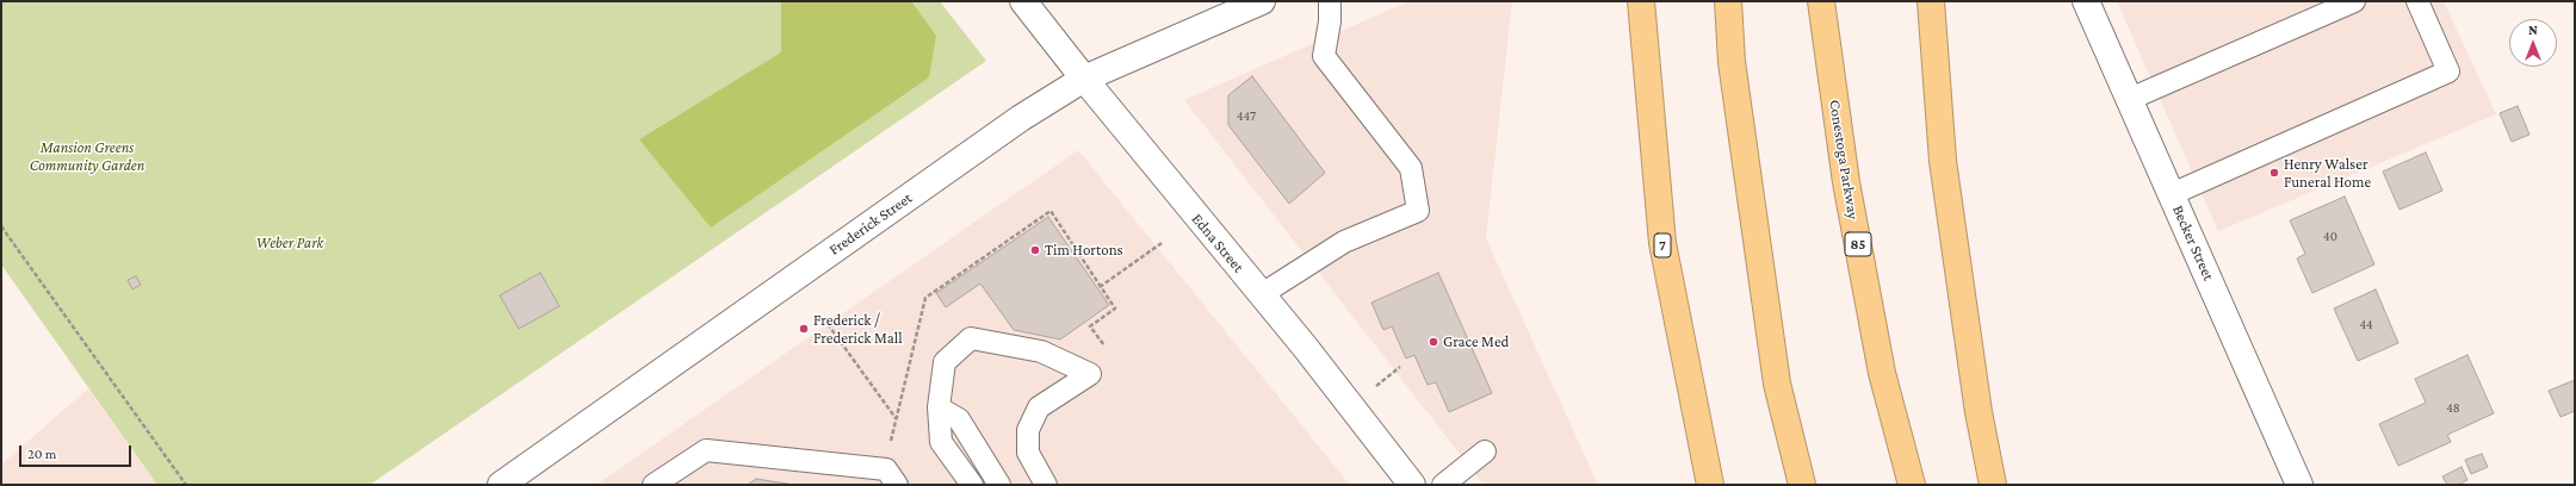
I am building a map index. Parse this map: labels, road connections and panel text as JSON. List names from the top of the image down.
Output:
{
  "streets": {
    "highway": ["Conestoga Parkway", "85", "7"],
    "street": ["Frederick Street", "Edna Street", "Becker Street"]
  },
  "crossings": [
    ["Frederick Street", "Edna Street"]
  ],
  "parks": ["Mansion Greens Community Garden", "Weber Park"],
  "places": [
    "Henry Walser Funeral Home",
    "Tim Hortons",
    "Frederick / Frederick Mall",
    "Grace Med"
  ],
  "house_numbers": [
    "447",
    "40",
    "44",
    "48"
  ],
  "scale_bar": "20 m",
  "north": "top"
}
